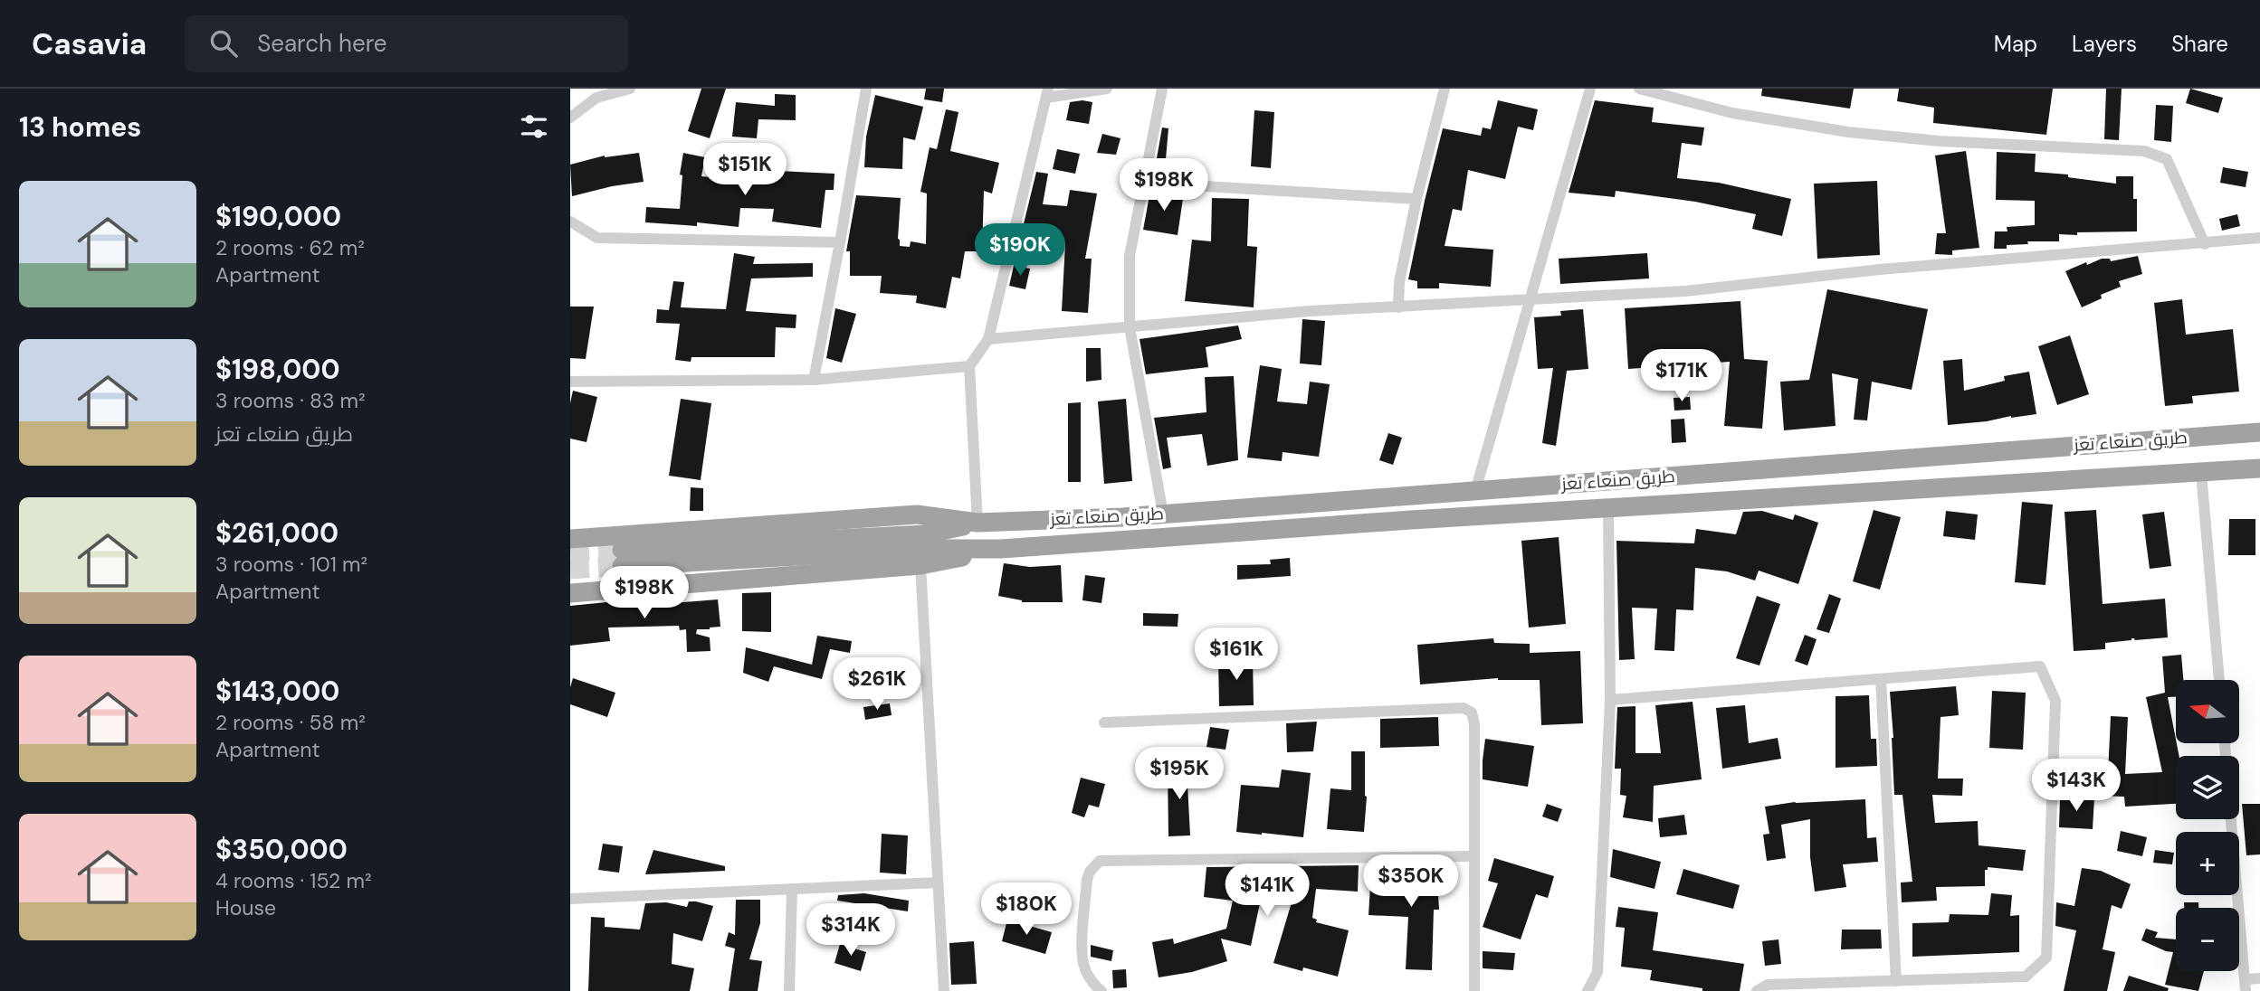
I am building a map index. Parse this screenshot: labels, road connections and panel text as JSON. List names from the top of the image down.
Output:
{
  "streets": {
    "highway": ["طريق صنعاء تعز"]
  },
  "north": "left",
  "page": {
    "header": "Casavia",
    "search": "Search here",
    "nav": ["Map", "Layers", "Share"],
    "heading": "13 homes",
    "price": [
      "$151K",
      "$198K",
      "$190K",
      "$171K",
      "$198K",
      "$161K",
      "$261K",
      "$195K",
      "$143K",
      "$350K",
      "$141K",
      "$180K",
      "$314K"
    ],
    "list": [
      {
        "name": "$190,000",
        "note": "2 rooms · 62 m² · Apartment"
      },
      {
        "name": "$198,000",
        "note": "3 rooms · 83 m² · طريق صنعاء تعز"
      },
      {
        "name": "$261,000",
        "note": "3 rooms · 101 m² · Apartment"
      },
      {
        "name": "$143,000",
        "note": "2 rooms · 58 m² · Apartment"
      },
      {
        "name": "$350,000",
        "note": "4 rooms · 152 m² · House"
      }
    ],
    "map_buttons": ["+", "−"]
  }
}
